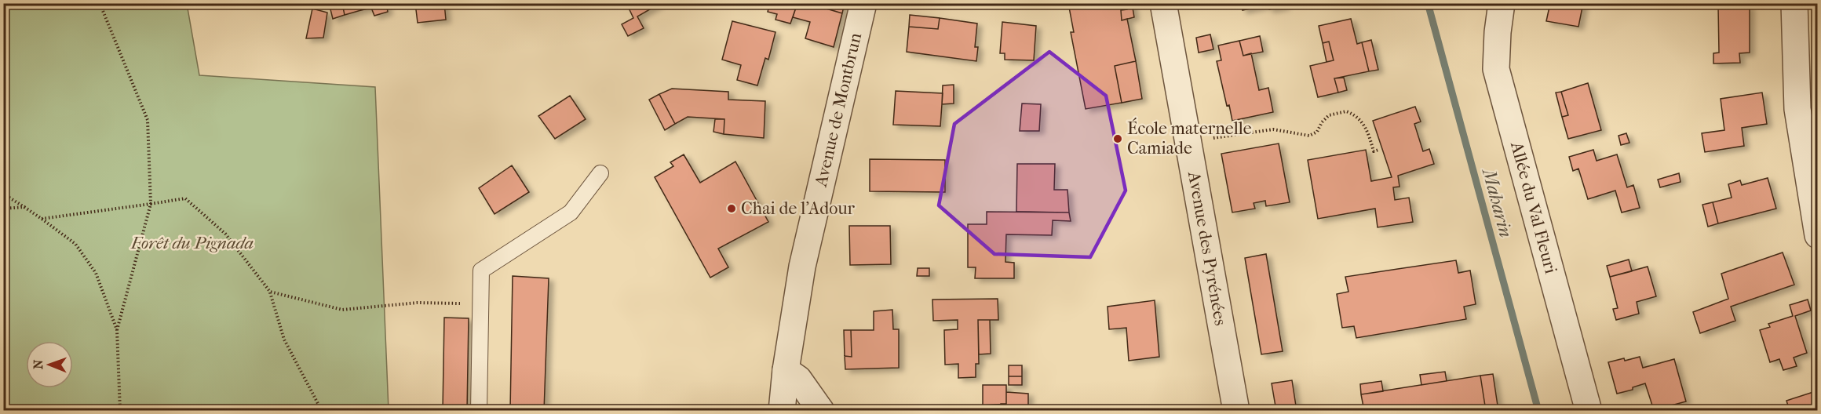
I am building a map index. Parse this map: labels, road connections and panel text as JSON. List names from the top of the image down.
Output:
{
  "streets": {
    "street": ["Avenue de Montbrun", "Allée du Val Fleuri", "Avenue des Pyrénées"]
  },
  "water": ["Maharin"],
  "parks": ["Forêt du Pignada"],
  "places": ["École maternelle Camiade", "Chai de l'Adour"],
  "north": "left"
}
